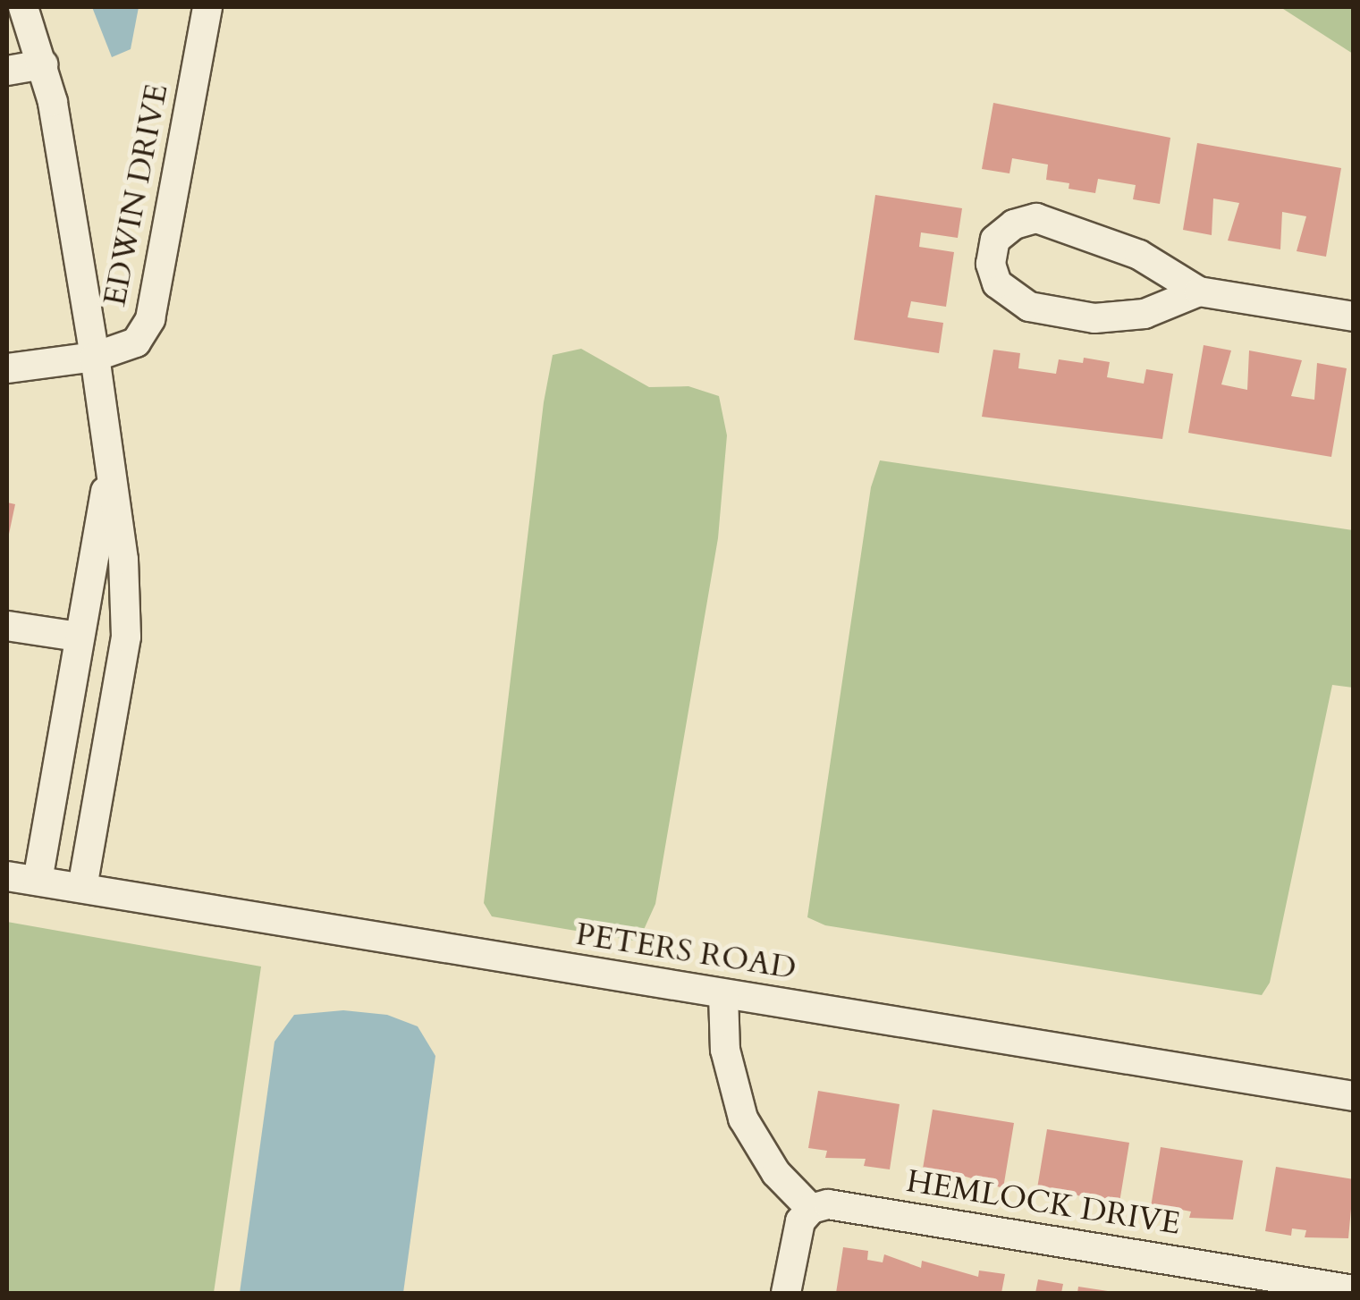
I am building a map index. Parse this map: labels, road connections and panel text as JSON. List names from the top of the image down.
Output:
{
  "streets": {
    "street": ["EDWIN DRIVE", "PETERS ROAD", "HEMLOCK DRIVE"]
  }
}
